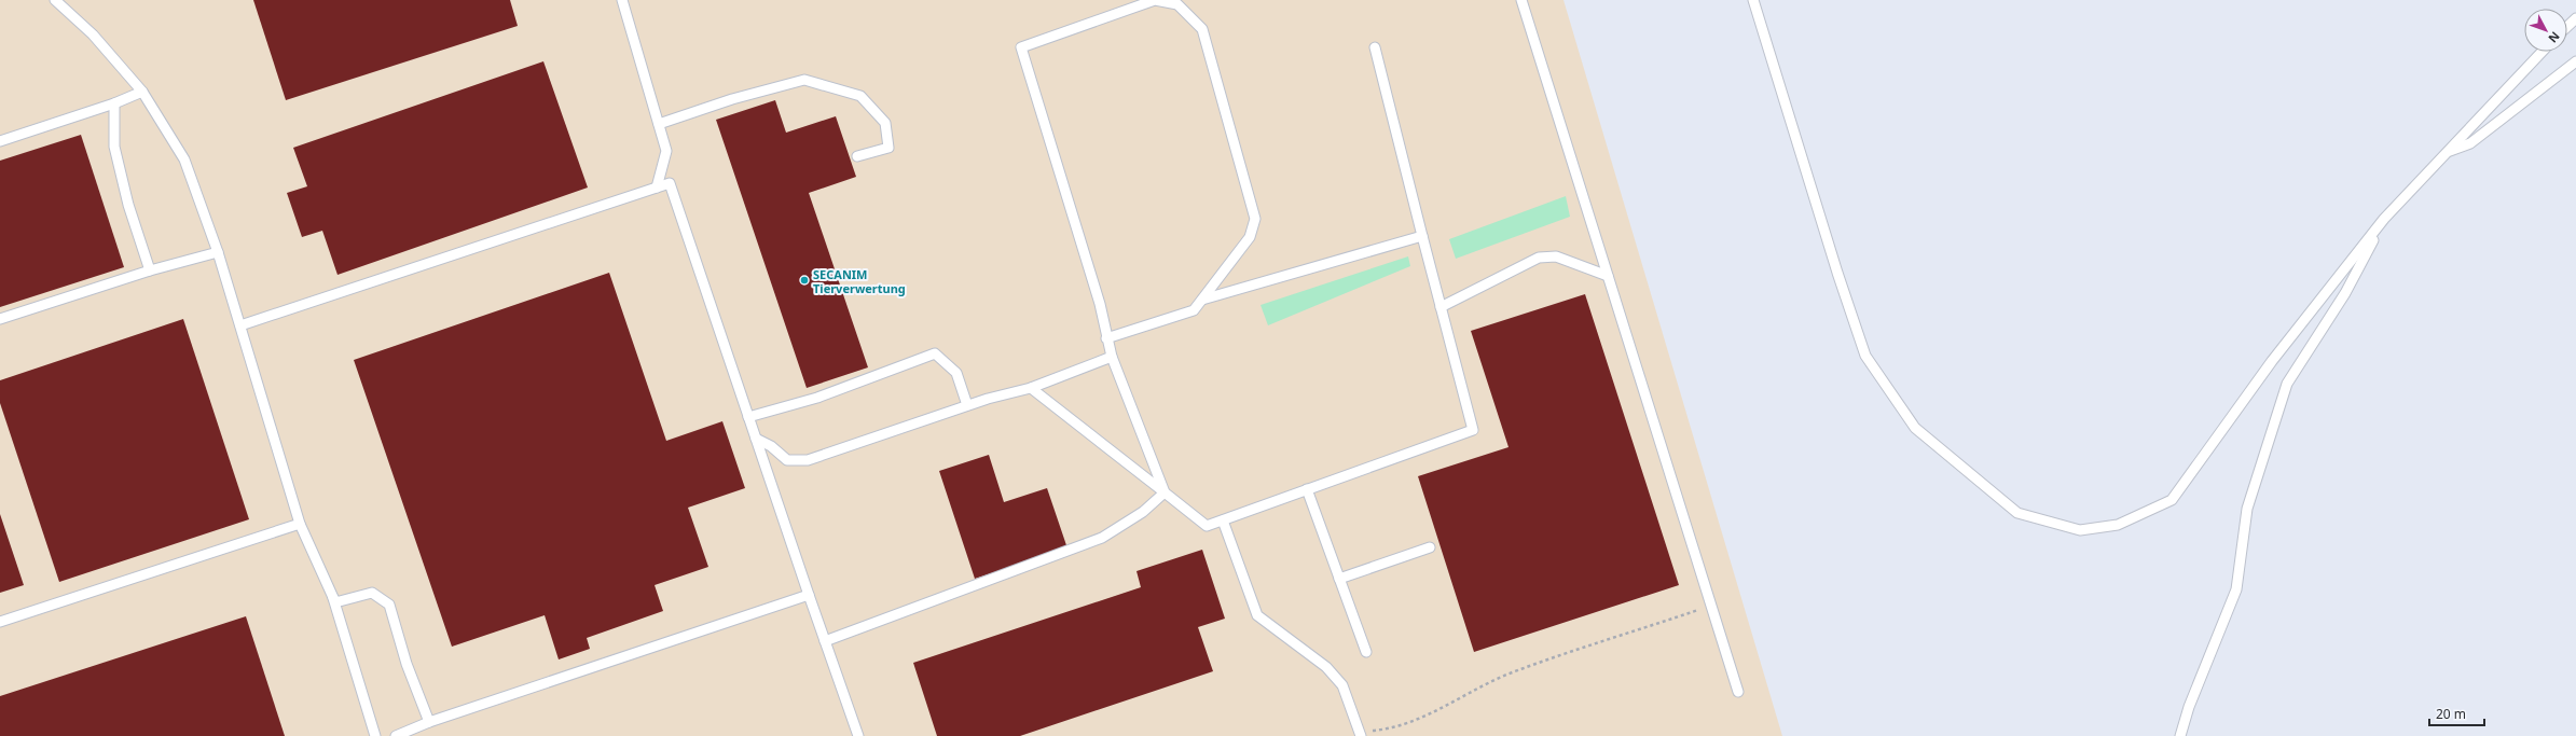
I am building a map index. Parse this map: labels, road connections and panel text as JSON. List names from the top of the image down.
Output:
{
  "places": ["SECANIM Tierverwertung"],
  "scale_bar": "20 m",
  "north": "bottom right"
}
